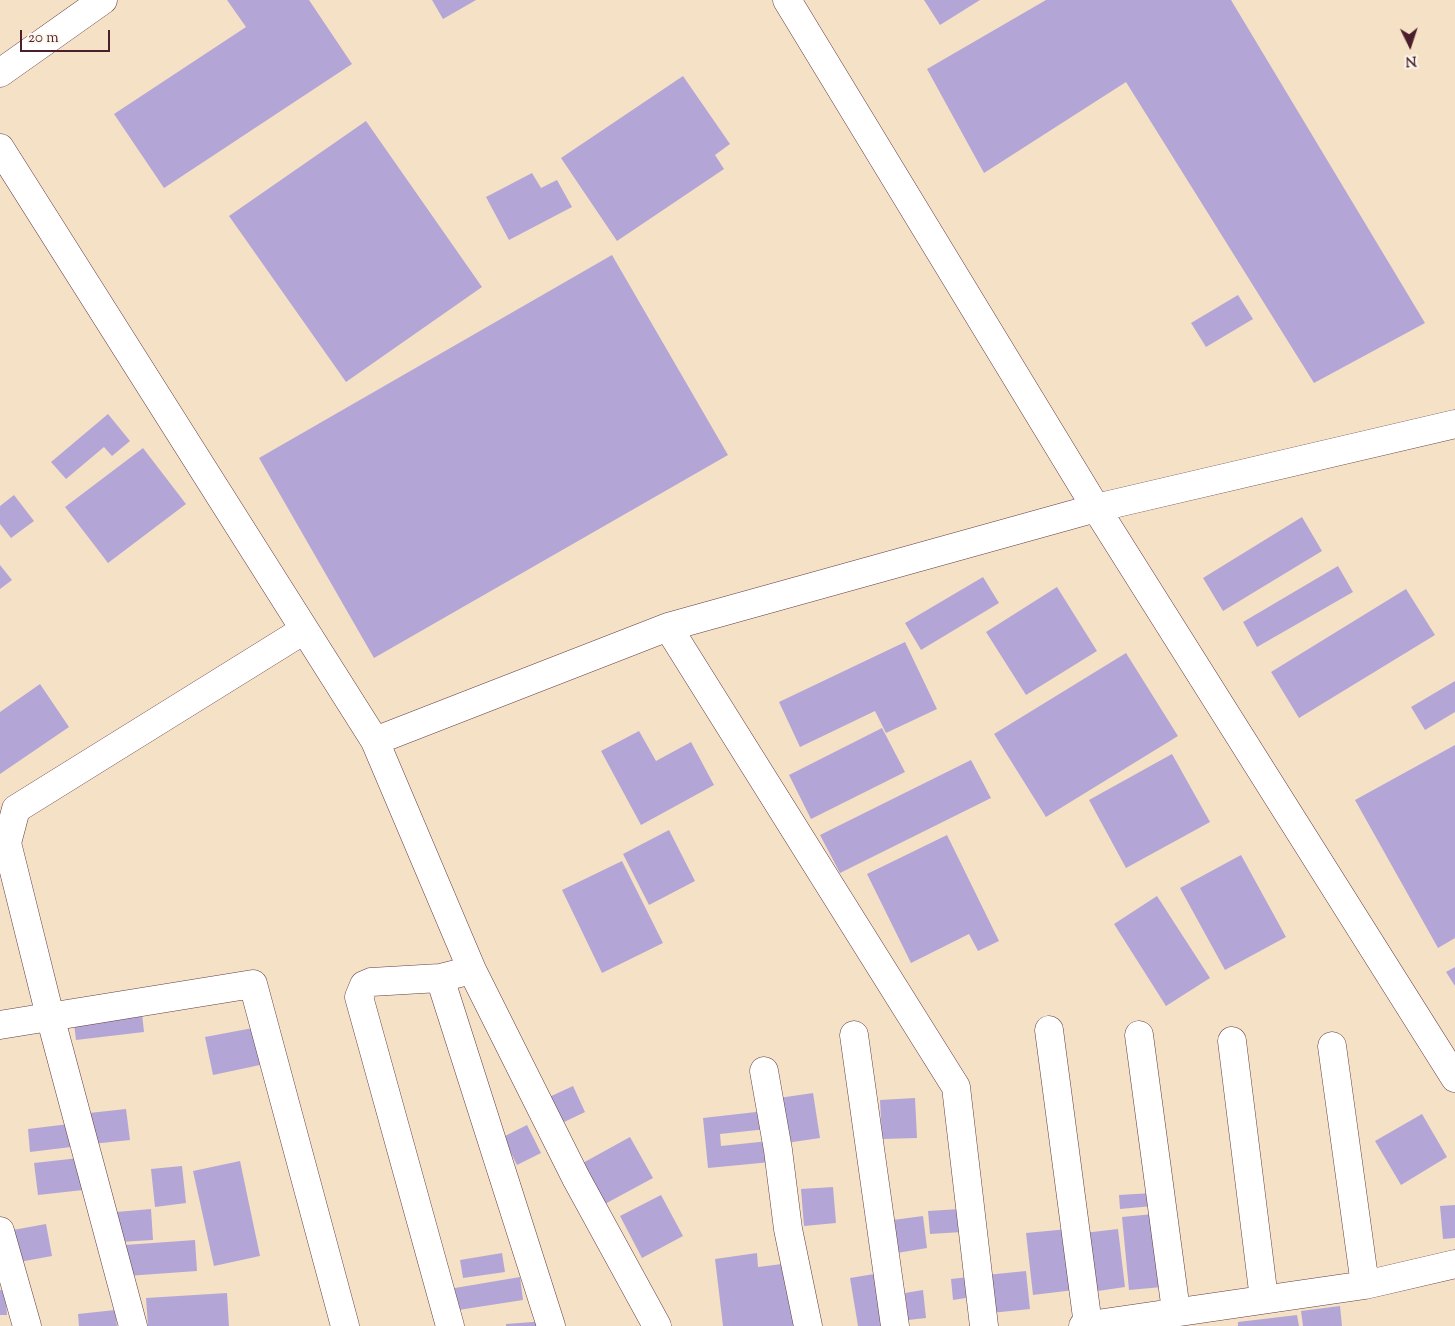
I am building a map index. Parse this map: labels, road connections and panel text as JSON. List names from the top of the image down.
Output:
{
  "scale_bar": "20 m",
  "north": "bottom"
}
